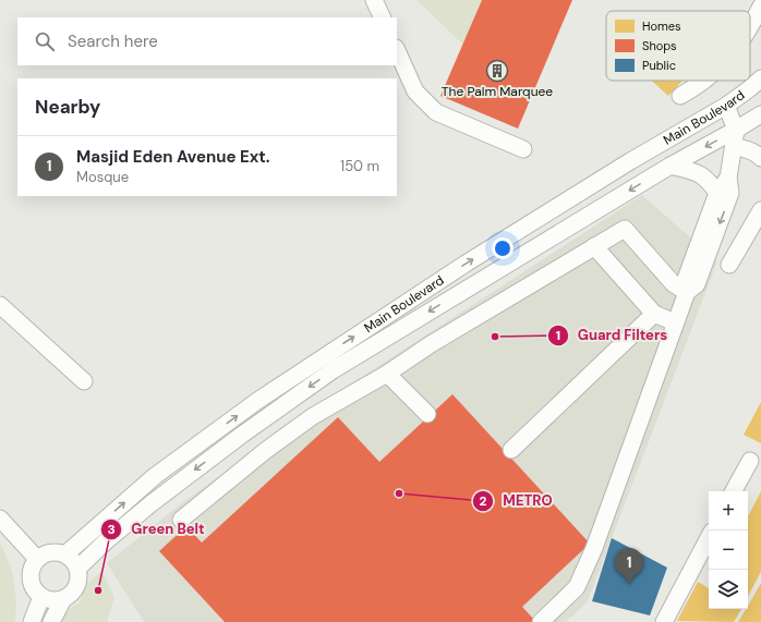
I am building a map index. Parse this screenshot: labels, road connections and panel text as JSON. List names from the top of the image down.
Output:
{
  "streets": {
    "street": ["Main Boulevard"]
  },
  "places": {
    "building": ["The Palm Marquee"],
    "other": ["Guard Filters", "METRO", "Green Belt"]
  },
  "legend": ["Homes", "Shops", "Public"],
  "page": {
    "search": "Search here",
    "heading": "Nearby",
    "list": [
      {
        "mark": "1",
        "name": "Masjid Eden Avenue Ext.",
        "note": "Mosque",
        "value": "150 m"
      }
    ],
    "map_buttons": ["+", "−"],
    "pins": "1"
  }
}
